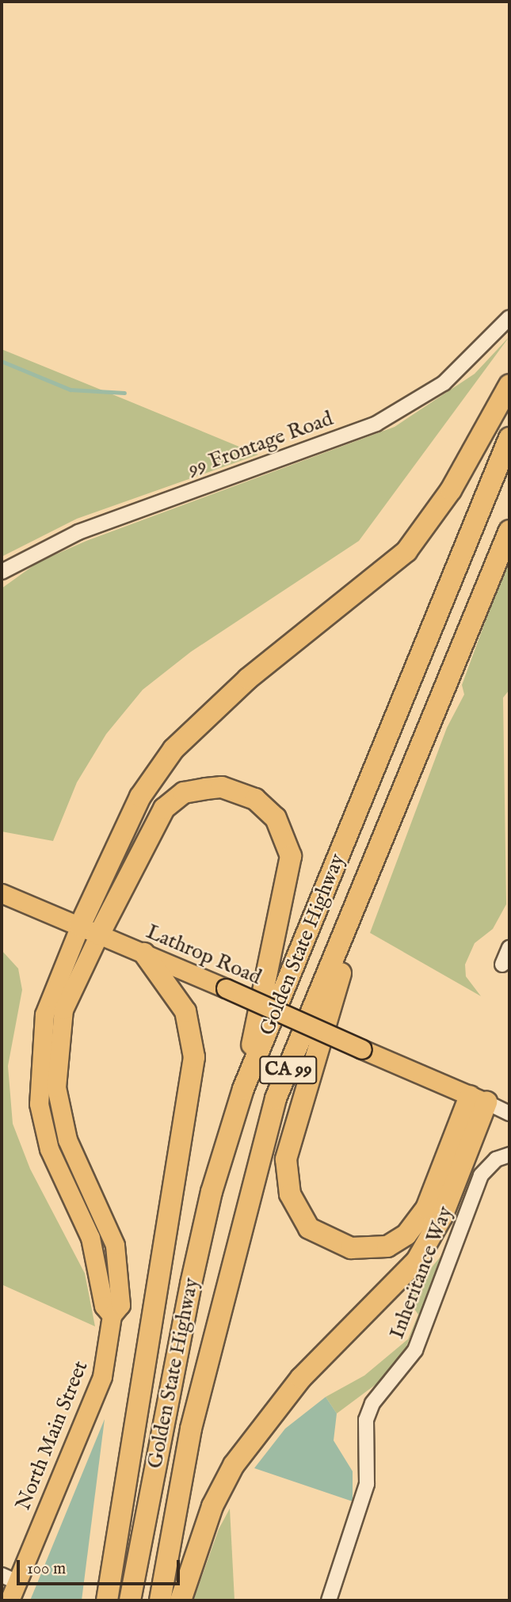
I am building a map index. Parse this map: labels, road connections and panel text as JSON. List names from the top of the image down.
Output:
{
  "streets": {
    "highway": ["Golden State Highway", "CA 99"],
    "main road": ["Lathrop Road", "North Main Street"],
    "street": ["99 Frontage Road", "Inheritance Way"]
  },
  "crossings": [
    ["Lathrop Road", "North Main Street"]
  ],
  "scale_bar": "100 m"
}
